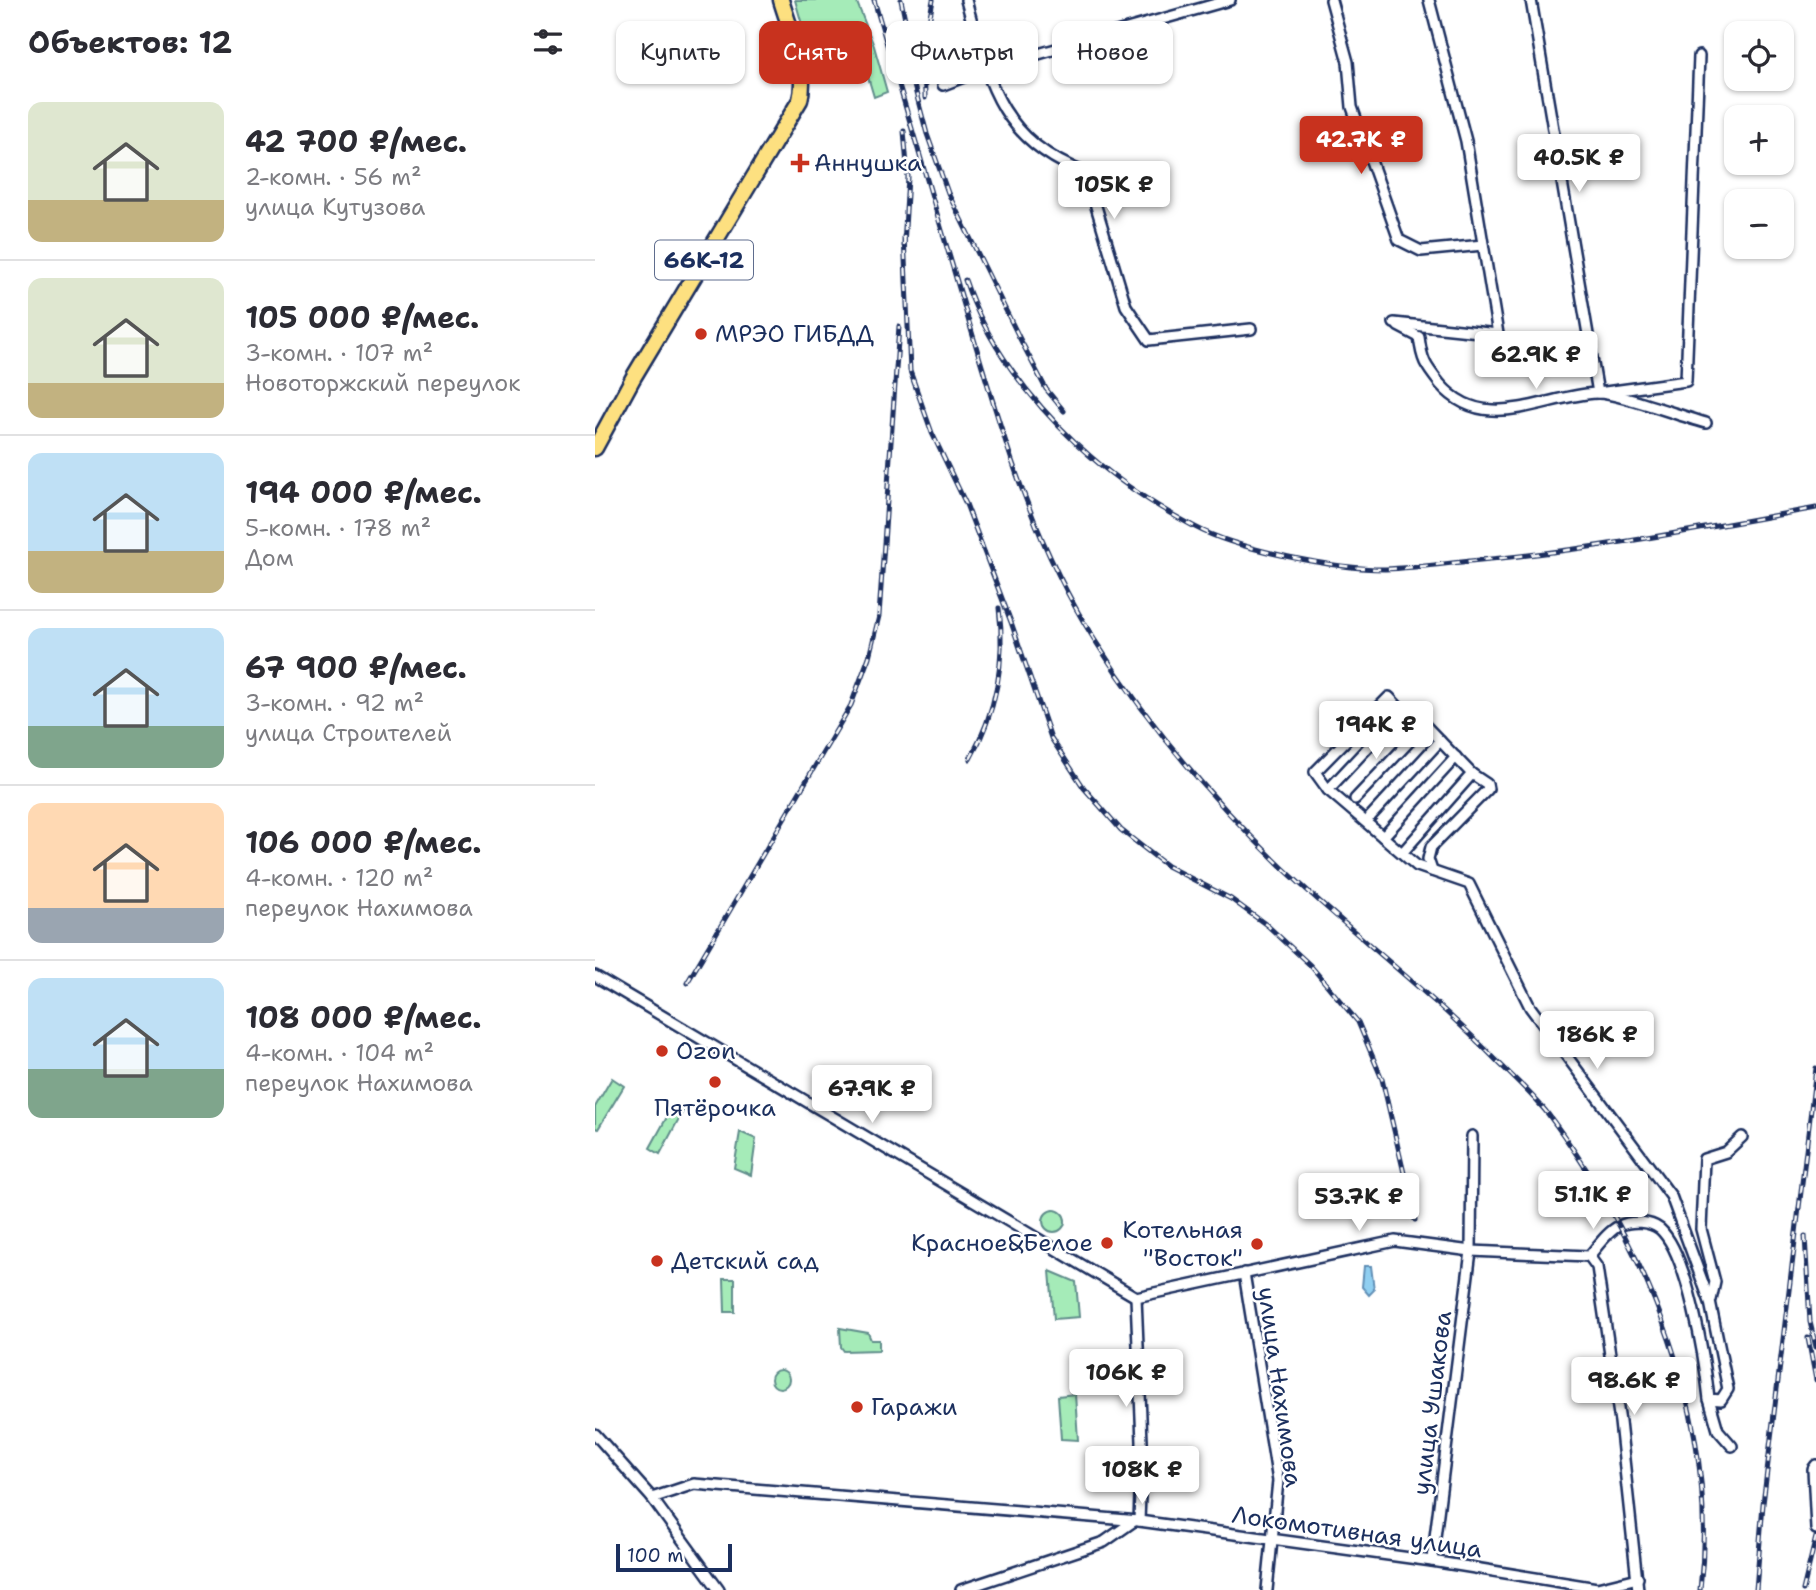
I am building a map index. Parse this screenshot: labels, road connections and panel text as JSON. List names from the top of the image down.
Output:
{
  "streets": {
    "main road": ["66К-12"],
    "street": ["улица Нахимова", "улица Ушакова", "Локомотивная улица"]
  },
  "crossings": [
    ["улица Нахимова", "Локомотивная улица"],
    ["улица Ушакова", "Локомотивная улица"]
  ],
  "places": {
    "health": ["Аннушка"],
    "other": [
      "МРЭО ГИБДД",
      "Ozon",
      "Пятёрочка",
      "Красное&Белое",
      "Котельная \"Восток\"",
      "Детский сад",
      "Гаражи"
    ]
  },
  "scale_bar": "100 m",
  "page": {
    "heading": "Объектов: 12",
    "map_buttons": ["+", "−"],
    "chip": [
      "Купить",
      "Снять",
      "Фильтры",
      "Новое"
    ],
    "list": [
      {
        "name": "42 700 ₽/мес.",
        "note": "2-комн. · 56 m² · улица Кутузова"
      },
      {
        "name": "105 000 ₽/мес.",
        "note": "3-комн. · 107 m² · Новоторжский переулок"
      },
      {
        "name": "194 000 ₽/мес.",
        "note": "5-комн. · 178 m² · Дом"
      },
      {
        "name": "67 900 ₽/мес.",
        "note": "3-комн. · 92 m² · улица Строителей"
      },
      {
        "name": "106 000 ₽/мес.",
        "note": "4-комн. · 120 m² · переулок Нахимова"
      },
      {
        "name": "108 000 ₽/мес.",
        "note": "4-комн. · 104 m² · переулок Нахимова"
      }
    ],
    "price": [
      "42.7K ₽",
      "40.5K ₽",
      "105K ₽",
      "62.9K ₽",
      "194K ₽",
      "186K ₽",
      "67.9K ₽",
      "51.1K ₽",
      "53.7K ₽",
      "106K ₽",
      "98.6K ₽",
      "108K ₽"
    ],
    "scale": "100 m"
  }
}
